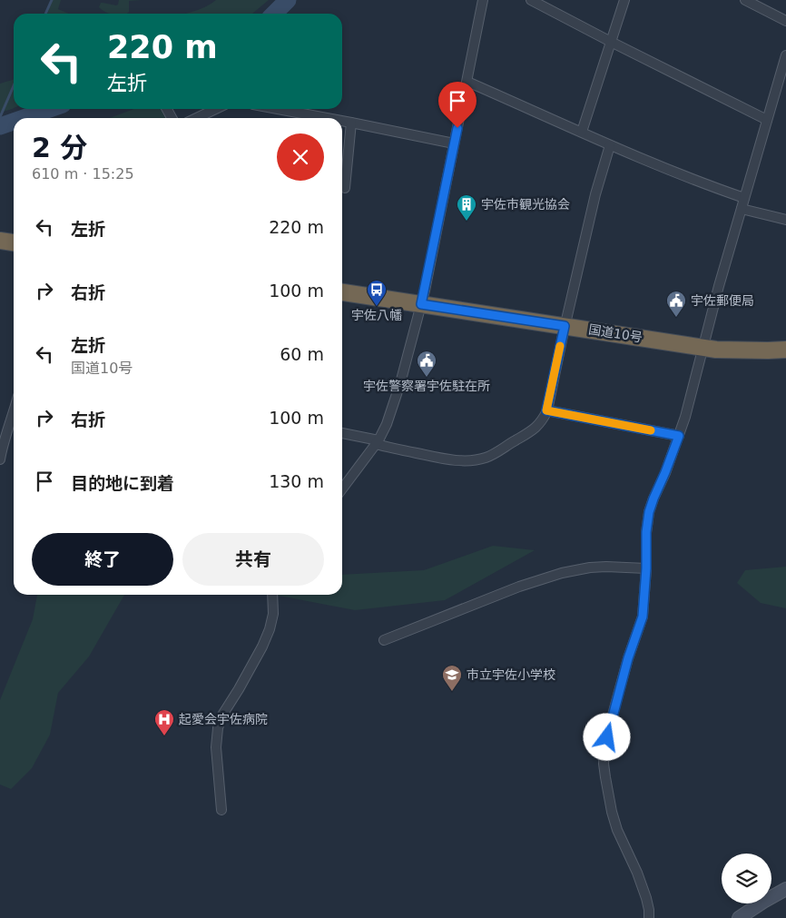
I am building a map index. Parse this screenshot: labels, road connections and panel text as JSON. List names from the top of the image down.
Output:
{
  "streets": {
    "highway": ["国道10号"]
  },
  "places": {
    "building": ["宇佐市観光協会"],
    "bus stop": ["宇佐八幡"],
    "public building": ["宇佐郵便局", "宇佐警察署宇佐駐在所"],
    "school or university": ["市立宇佐小学校"],
    "hospital": ["起愛会宇佐病院"]
  },
  "page": {
    "turn": ["220 m", "左折"],
    "heading": ["2 分", "610 m · 15:25"],
    "list": [
      {
        "name": "左折",
        "value": "220 m"
      },
      {
        "name": "右折",
        "value": "100 m"
      },
      {
        "name": "左折",
        "note": "国道10号",
        "value": "60 m"
      },
      {
        "name": "右折",
        "value": "100 m"
      },
      {
        "name": "目的地に到着",
        "value": "130 m"
      }
    ],
    "buttons": ["終了", "共有"]
  }
}
